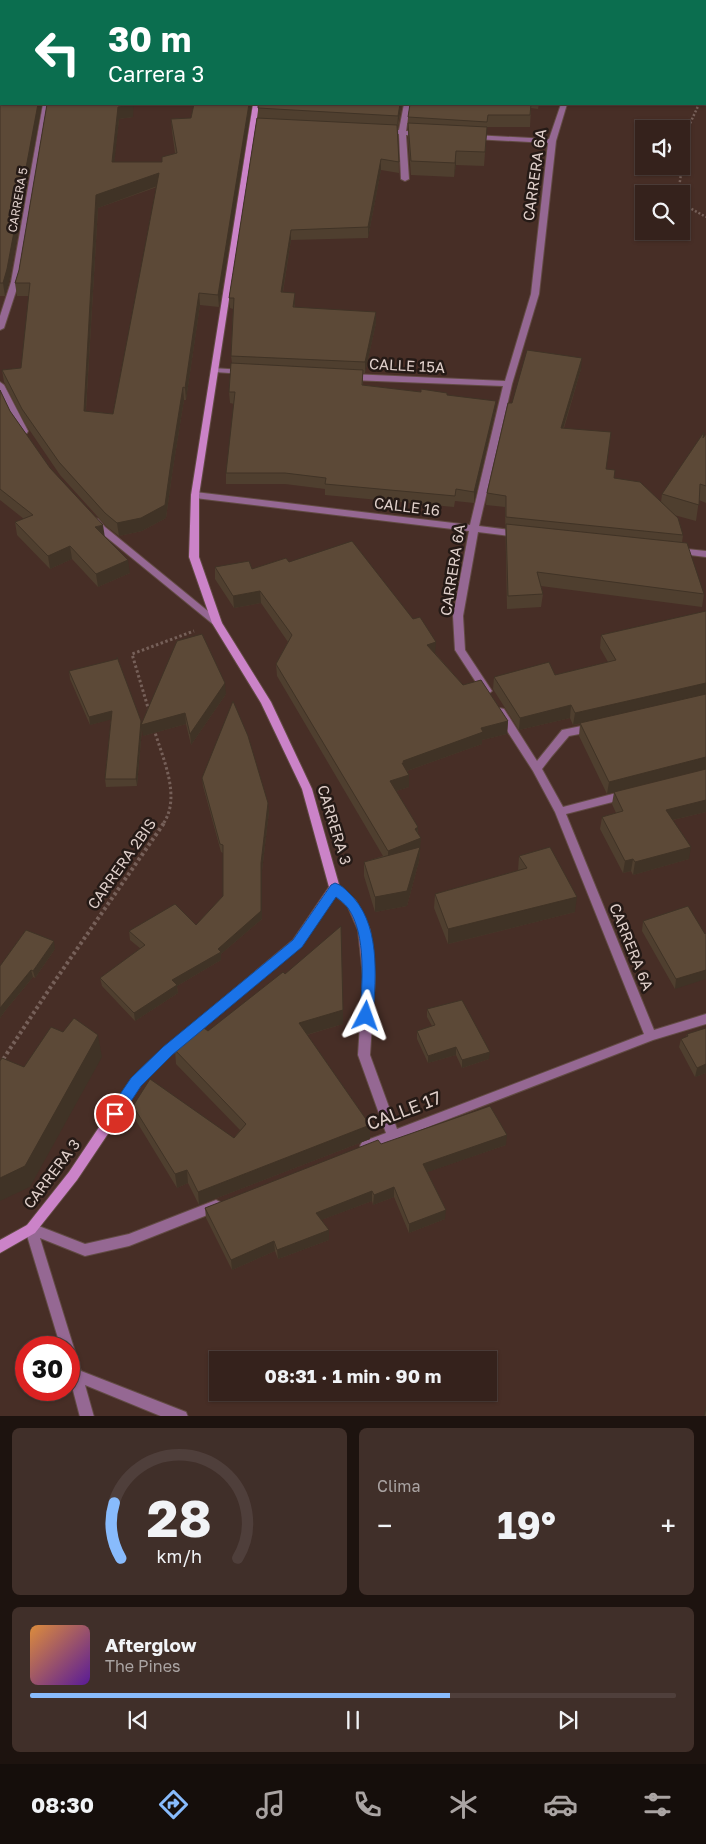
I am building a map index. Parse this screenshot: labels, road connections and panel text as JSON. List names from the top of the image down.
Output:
{
  "streets": {
    "main road": ["CARRERA 3"],
    "street": [
      "CARRERA 6A",
      "CARRERA 5",
      "CALLE 15A",
      "CALLE 16",
      "CALLE 17"
    ],
    "path": ["CARRERA 2BIS"]
  },
  "crossings": [
    ["CARRERA 6A", "CALLE 15A"],
    ["CARRERA 6A", "CALLE 16"],
    ["CARRERA 6A", "CALLE 17"],
    ["CARRERA 3", "CARRERA 2BIS"]
  ],
  "page": {
    "turn": ["30 m", "Carrera 3"],
    "limit": "30",
    "trip": "08:31 · 1 min · 90 m",
    "tile": "Clima",
    "heat": ["−", "19°", "+"],
    "song": ["Afterglow", "The Pines"],
    "tabs": "08:30",
    "gauge": ["28", "km/h"]
  }
}
